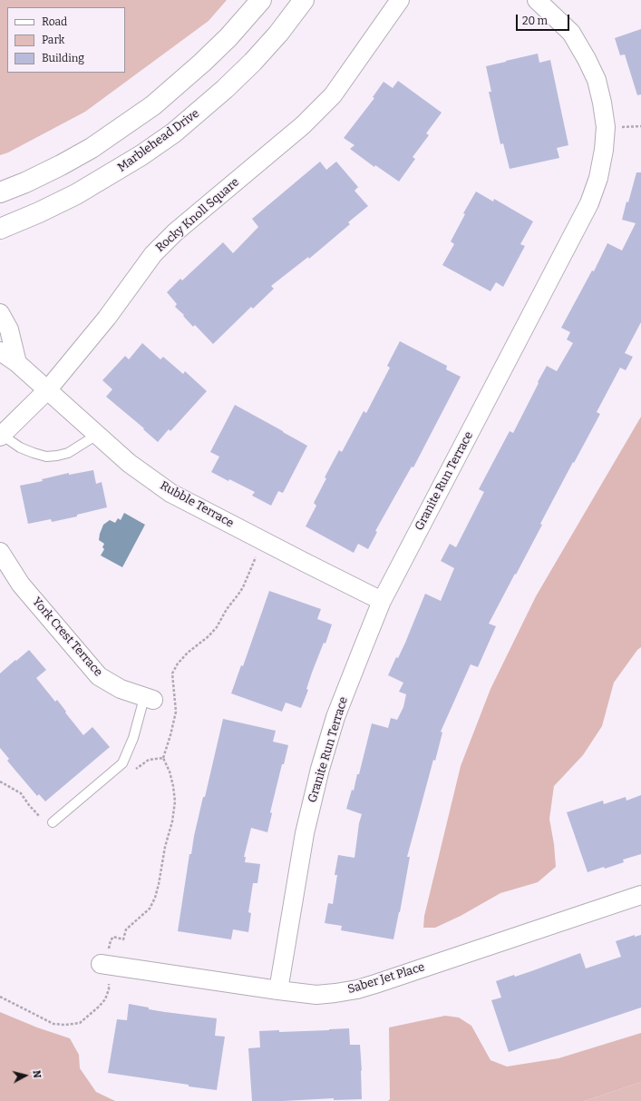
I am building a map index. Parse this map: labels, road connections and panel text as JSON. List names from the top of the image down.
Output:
{
  "streets": {
    "street": [
      "Marblehead Drive",
      "Rocky Knoll Square",
      "Granite Run Terrace",
      "Rubble Terrace",
      "York Crest Terrace",
      "Saber Jet Place"
    ]
  },
  "crossings": [
    ["Rocky Knoll Square", "Rubble Terrace"],
    ["Granite Run Terrace", "Rubble Terrace"],
    ["Granite Run Terrace", "Saber Jet Place"]
  ],
  "legend": ["Road", "Park", "Building"],
  "scale_bar": "20 m",
  "north": "right"
}
